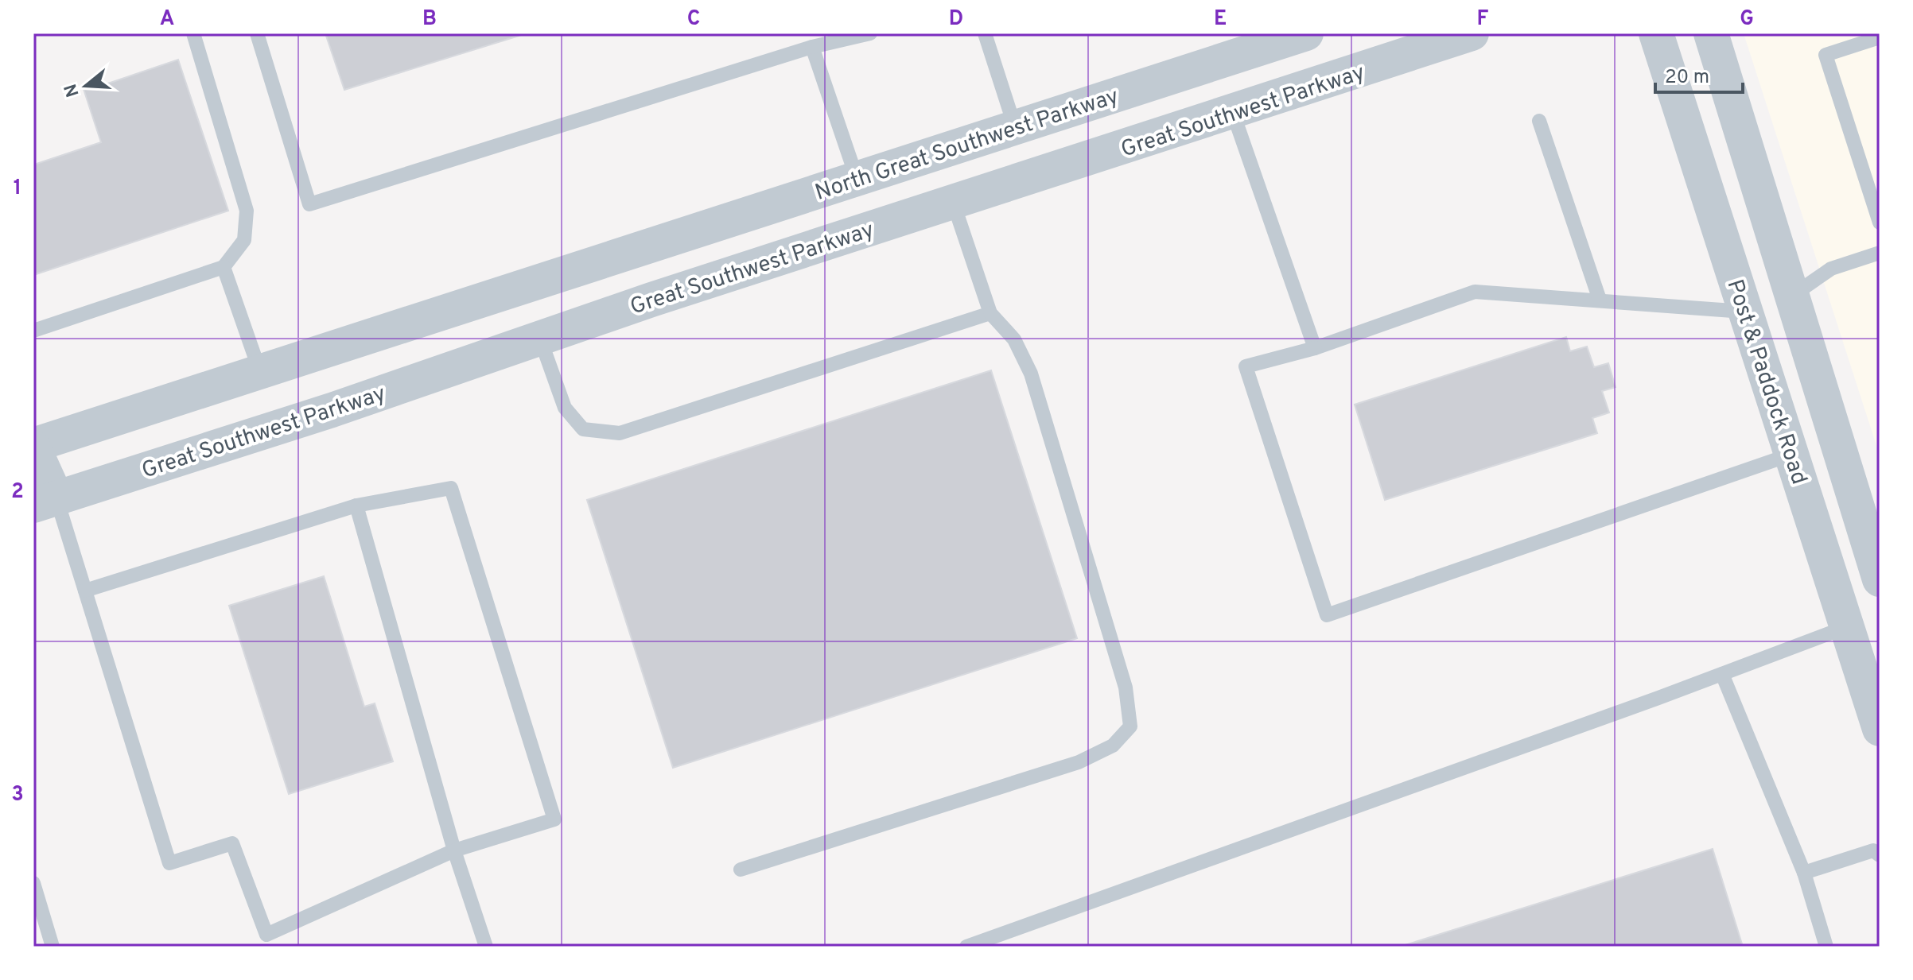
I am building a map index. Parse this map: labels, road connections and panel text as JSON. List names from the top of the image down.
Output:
{
  "streets": {
    "street": ["Great Southwest Parkway", "North Great Southwest Parkway", "Post & Paddock Road"]
  },
  "scale_bar": "20 m",
  "north": "left",
  "grid": {
    "columns": [
      "A",
      "B",
      "C",
      "D",
      "E",
      "F",
      "G"
    ],
    "rows": ["1", "2", "3"]
  }
}
